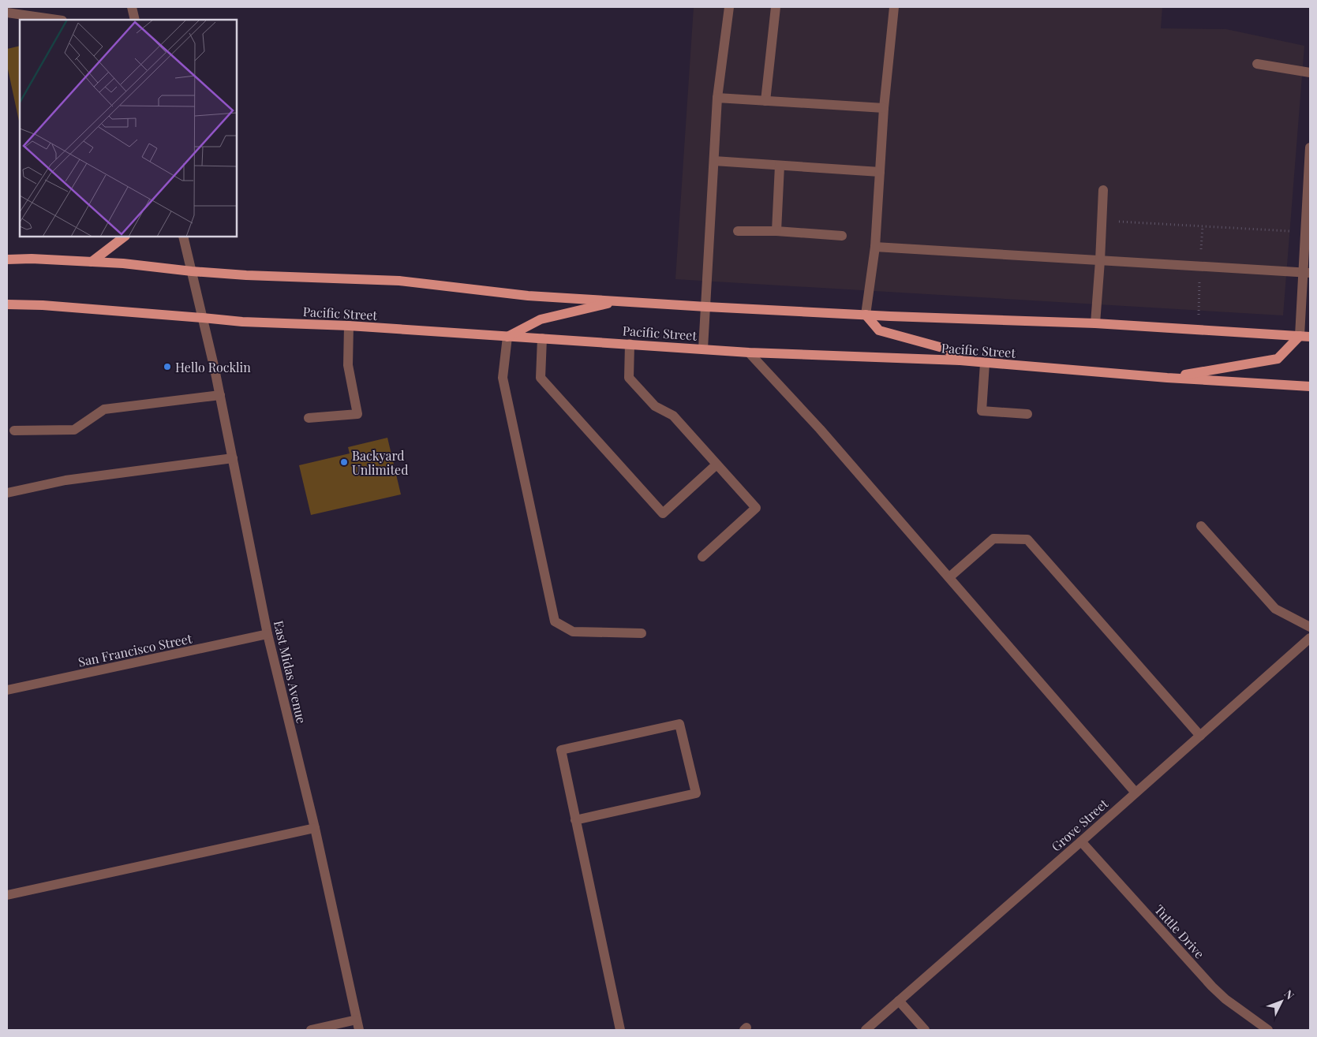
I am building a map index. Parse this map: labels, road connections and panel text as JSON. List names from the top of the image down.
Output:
{
  "streets": {
    "main road": ["Pacific Street"],
    "street": [
      "San Francisco Street",
      "East Midas Avenue",
      "Grove Street",
      "Tuttle Drive"
    ]
  },
  "crossings": [
    ["Pacific Street", "East Midas Avenue"],
    ["San Francisco Street", "East Midas Avenue"],
    ["Grove Street", "Tuttle Drive"]
  ],
  "places": ["Hello Rocklin", "Backyard Unlimited"],
  "north": "top right"
}
